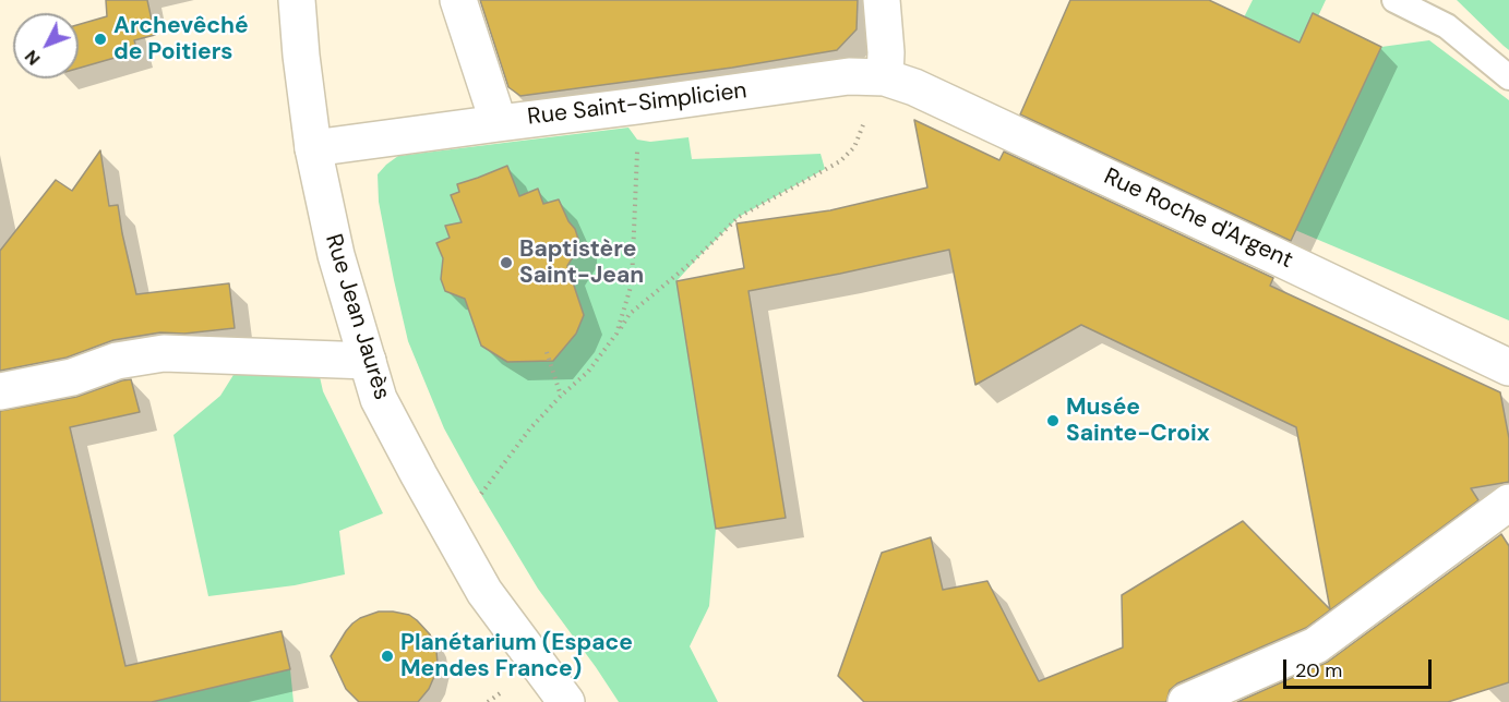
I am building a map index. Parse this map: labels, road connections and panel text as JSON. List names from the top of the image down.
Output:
{
  "streets": {
    "street": ["Rue Saint-Simplicien", "Rue Roche d'Argent", "Rue Jean Jaurès"]
  },
  "crossings": [
    ["Rue Saint-Simplicien", "Rue Roche d'Argent"],
    ["Rue Saint-Simplicien", "Rue Jean Jaurès"]
  ],
  "places": [
    "Archevêché de Poitiers",
    "Baptistère Saint-Jean",
    "Musée Sainte-Croix",
    "Planétarium (Espace Mendes France)"
  ],
  "scale_bar": "20 m",
  "north": "bottom left"
}
